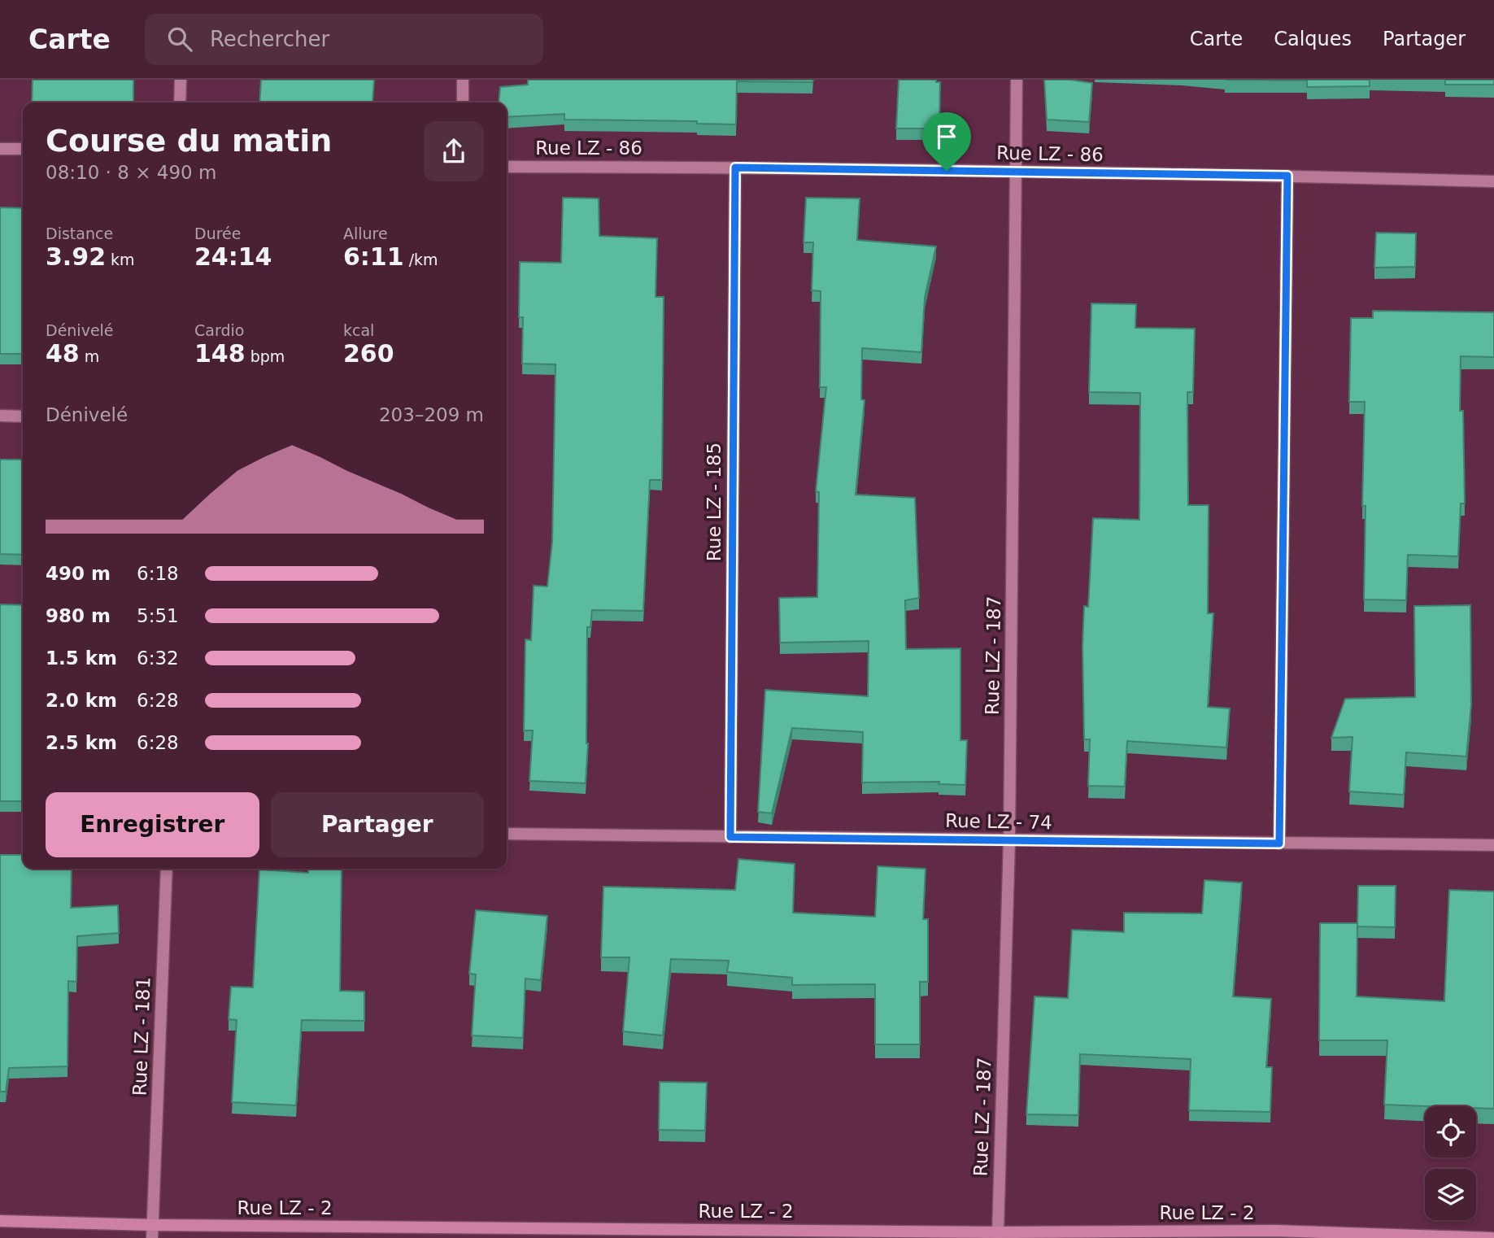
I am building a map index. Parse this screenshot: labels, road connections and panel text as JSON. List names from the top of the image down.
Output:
{
  "streets": {
    "main road": ["Rue LZ - 2"],
    "street": [
      "Rue LZ - 86",
      "Rue LZ - 185",
      "Rue LZ - 187",
      "Rue LZ - 74",
      "Rue LZ - 181"
    ]
  },
  "crossings": [
    ["Rue LZ - 86", "Rue LZ - 185"],
    ["Rue LZ - 86", "Rue LZ - 187"],
    ["Rue LZ - 185", "Rue LZ - 74"],
    ["Rue LZ - 187", "Rue LZ - 74"],
    ["Rue LZ - 187", "Rue LZ - 2"],
    ["Rue LZ - 181", "Rue LZ - 2"]
  ],
  "page": {
    "header": "Carte",
    "search": "Rechercher",
    "nav": ["Carte", "Calques", "Partager"],
    "heading": ["Course du matin", "08:10 · 8 × 490 m"],
    "stats": [
      ["Distance", "3.92 km"],
      ["Durée", "24:14"],
      ["Allure", "6:11 /km"],
      ["Dénivelé", "48 m"],
      ["Cardio", "148 bpm"],
      ["kcal", "260"]
    ],
    "chart": ["Dénivelé", "203–209 m"],
    "list": [
      {
        "name": "490 m",
        "note": "6:18"
      },
      {
        "name": "980 m",
        "note": "5:51"
      },
      {
        "name": "1.5 km",
        "note": "6:32"
      },
      {
        "name": "2.0 km",
        "note": "6:28"
      },
      {
        "name": "2.5 km",
        "note": "6:28"
      }
    ],
    "buttons": ["Enregistrer", "Partager"]
  }
}
